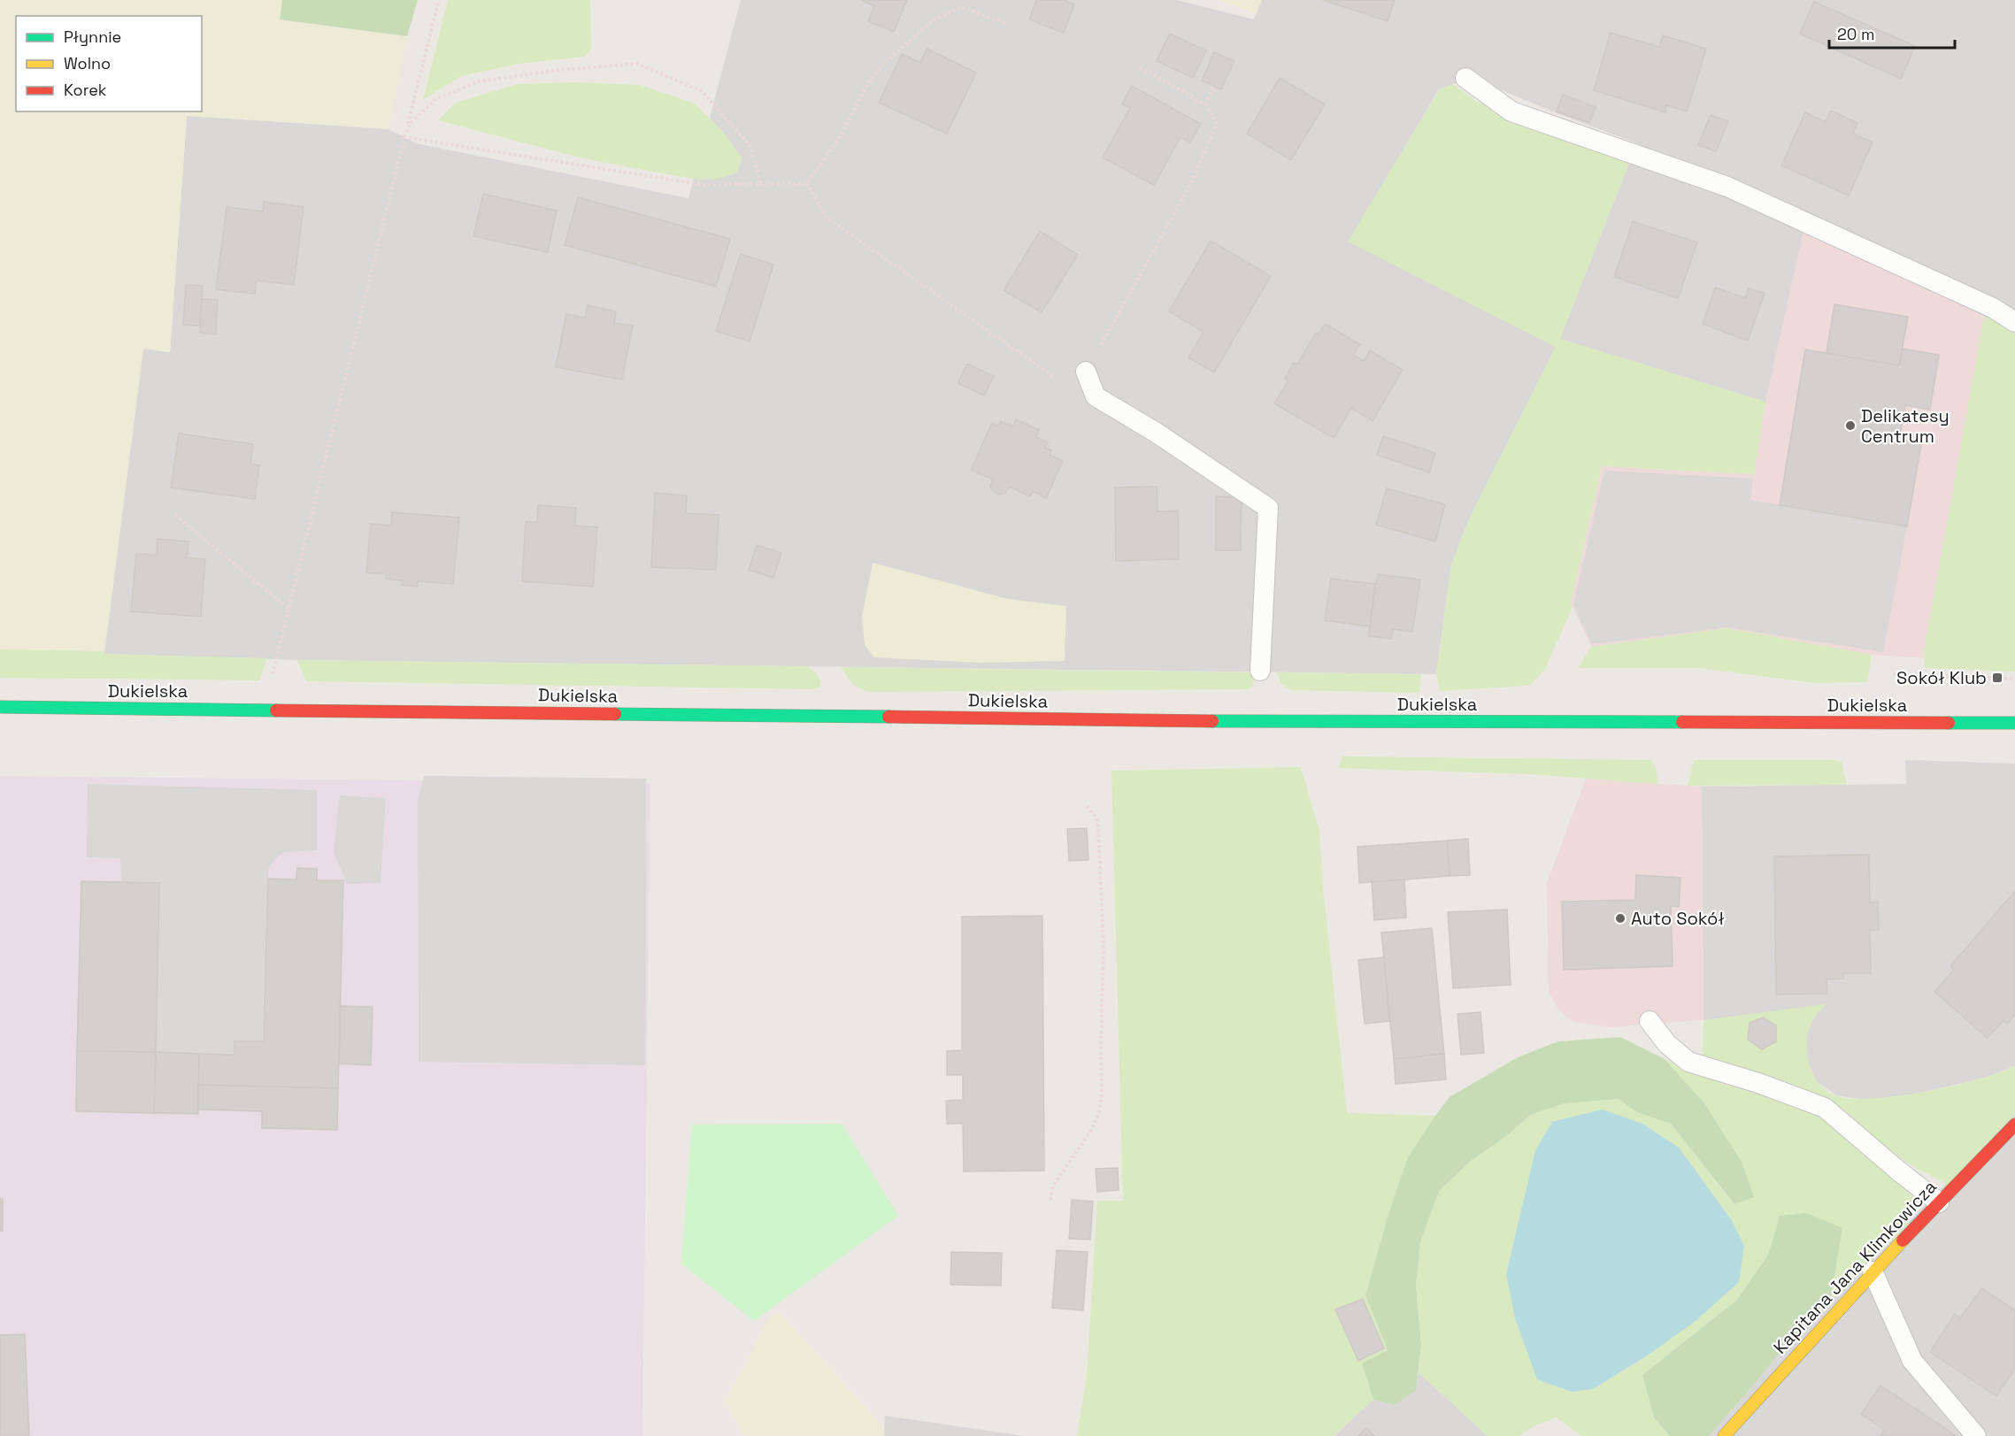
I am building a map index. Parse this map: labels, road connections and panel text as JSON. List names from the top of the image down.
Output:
{
  "streets": {
    "main road": ["Dukielska", "Kapitana Jana Klimkowicza"]
  },
  "places": {
    "other": ["Delikatesy Centrum", "Auto Sokół"],
    "transit": ["Sokół Klub"]
  },
  "legend": ["Płynnie", "Wolno", "Korek"],
  "scale_bar": "20 m"
}
